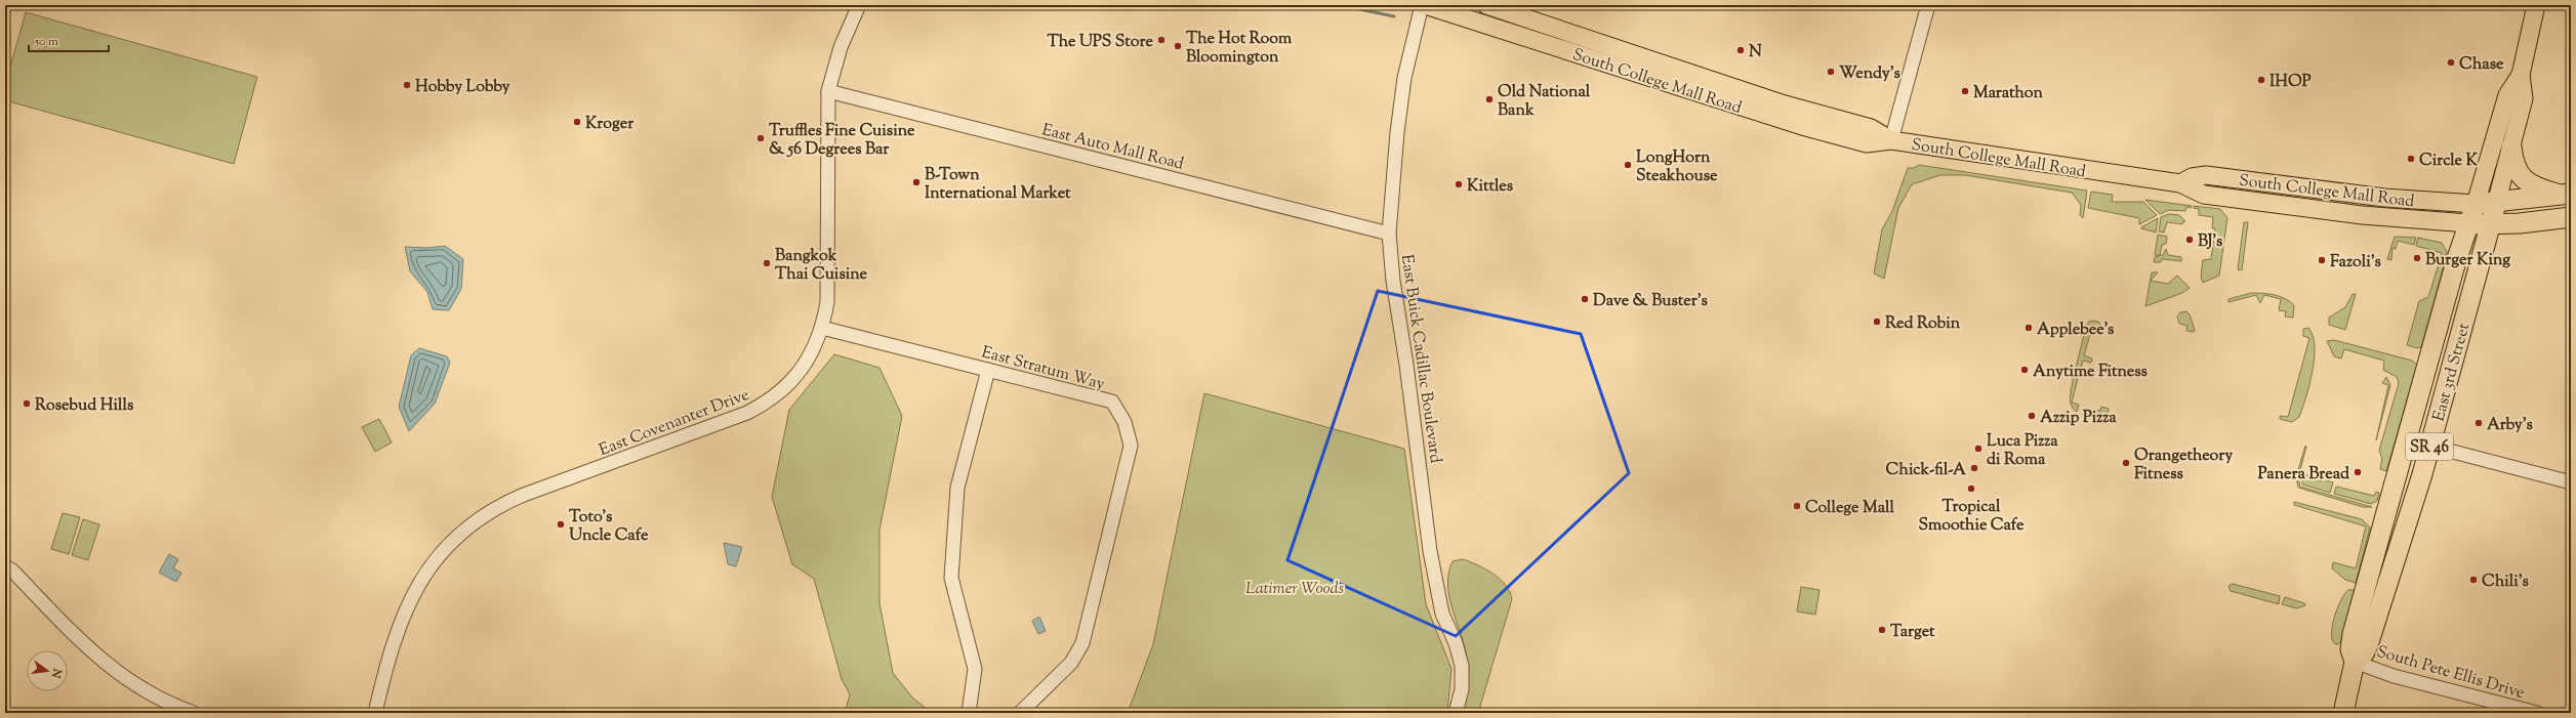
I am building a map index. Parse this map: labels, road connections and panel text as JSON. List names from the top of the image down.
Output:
{
  "streets": {
    "highway": ["East 3rd Street", "SR 46"],
    "main road": ["South College Mall Road"],
    "street": [
      "East Auto Mall Road",
      "East Buick Cadillac Boulevard",
      "East Stratum Way",
      "East Covenanter Drive",
      "South Pete Ellis Drive"
    ]
  },
  "crossings": [
    ["South College Mall Road", "East 3rd Street"],
    ["East Auto Mall Road", "East Buick Cadillac Boulevard"],
    ["East Auto Mall Road", "East Covenanter Drive"],
    ["East Stratum Way", "East Covenanter Drive"],
    ["East 3rd Street", "South Pete Ellis Drive"]
  ],
  "parks": ["Latimer Woods"],
  "places": [
    "The UPS Store",
    "The Hot Room Bloomington",
    "N",
    "Chase",
    "Wendy's",
    "IHOP",
    "Hobby Lobby",
    "Marathon",
    "Old National Bank",
    "Kroger",
    "Truffles Fine Cuisine & 56 Degrees Bar",
    "Circle K",
    "LongHorn Steakhouse",
    "B-Town International Market",
    "Kittles",
    "BJ's",
    "Burger King",
    "Fazoli's",
    "Bangkok Thai Cuisine",
    "Dave & Buster's",
    "Red Robin",
    "Applebee's",
    "Anytime Fitness",
    "Rosebud Hills",
    "Azzip Pizza",
    "Arby's",
    "Luca Pizza di Roma",
    "Orangetheory Fitness",
    "Chick-fil-A",
    "Panera Bread",
    "Tropical Smoothie Cafe",
    "College Mall",
    "Toto's Uncle Cafe",
    "Chili's",
    "Target"
  ],
  "scale_bar": "50 m",
  "north": "right"
}
